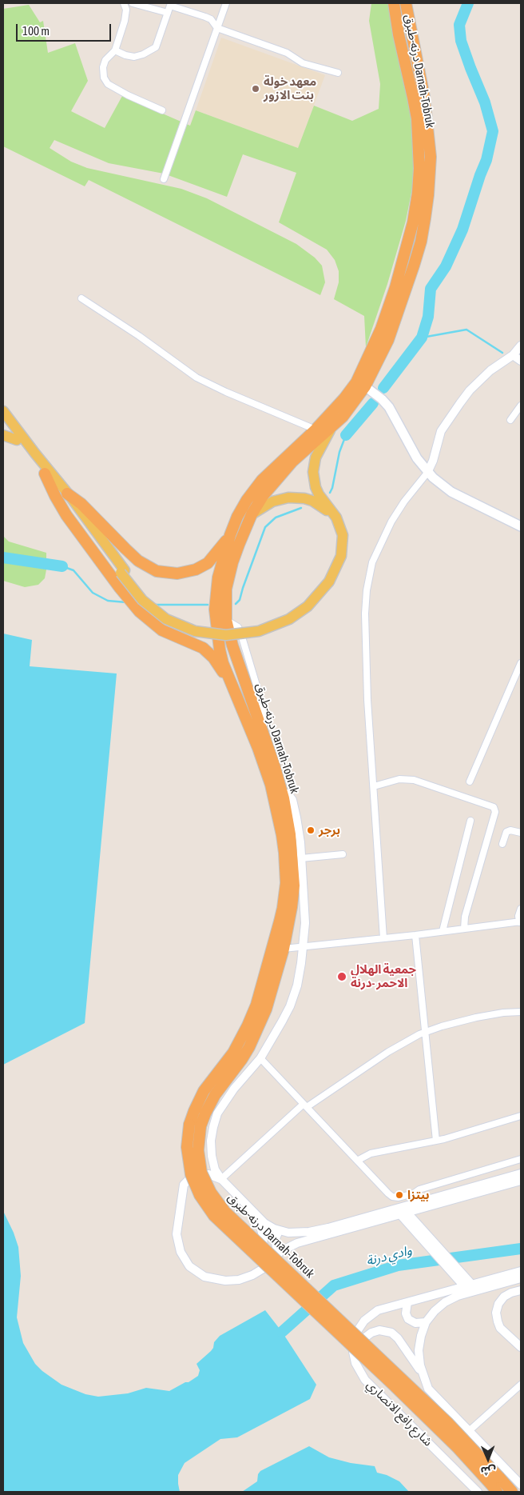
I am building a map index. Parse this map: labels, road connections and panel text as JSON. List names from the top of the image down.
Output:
{
  "streets": {
    "highway": ["درنه-طبرق Darnah-Tobruk"],
    "street": ["شارع رافع الانصاري"]
  },
  "water": ["وادي درنة"],
  "places": [
    "معهد خولة بنت الازور",
    "برجر",
    "جمعية الهلال الاحمر -درنة",
    "بيتزا"
  ],
  "scale_bar": "100 m",
  "north": "bottom"
}
